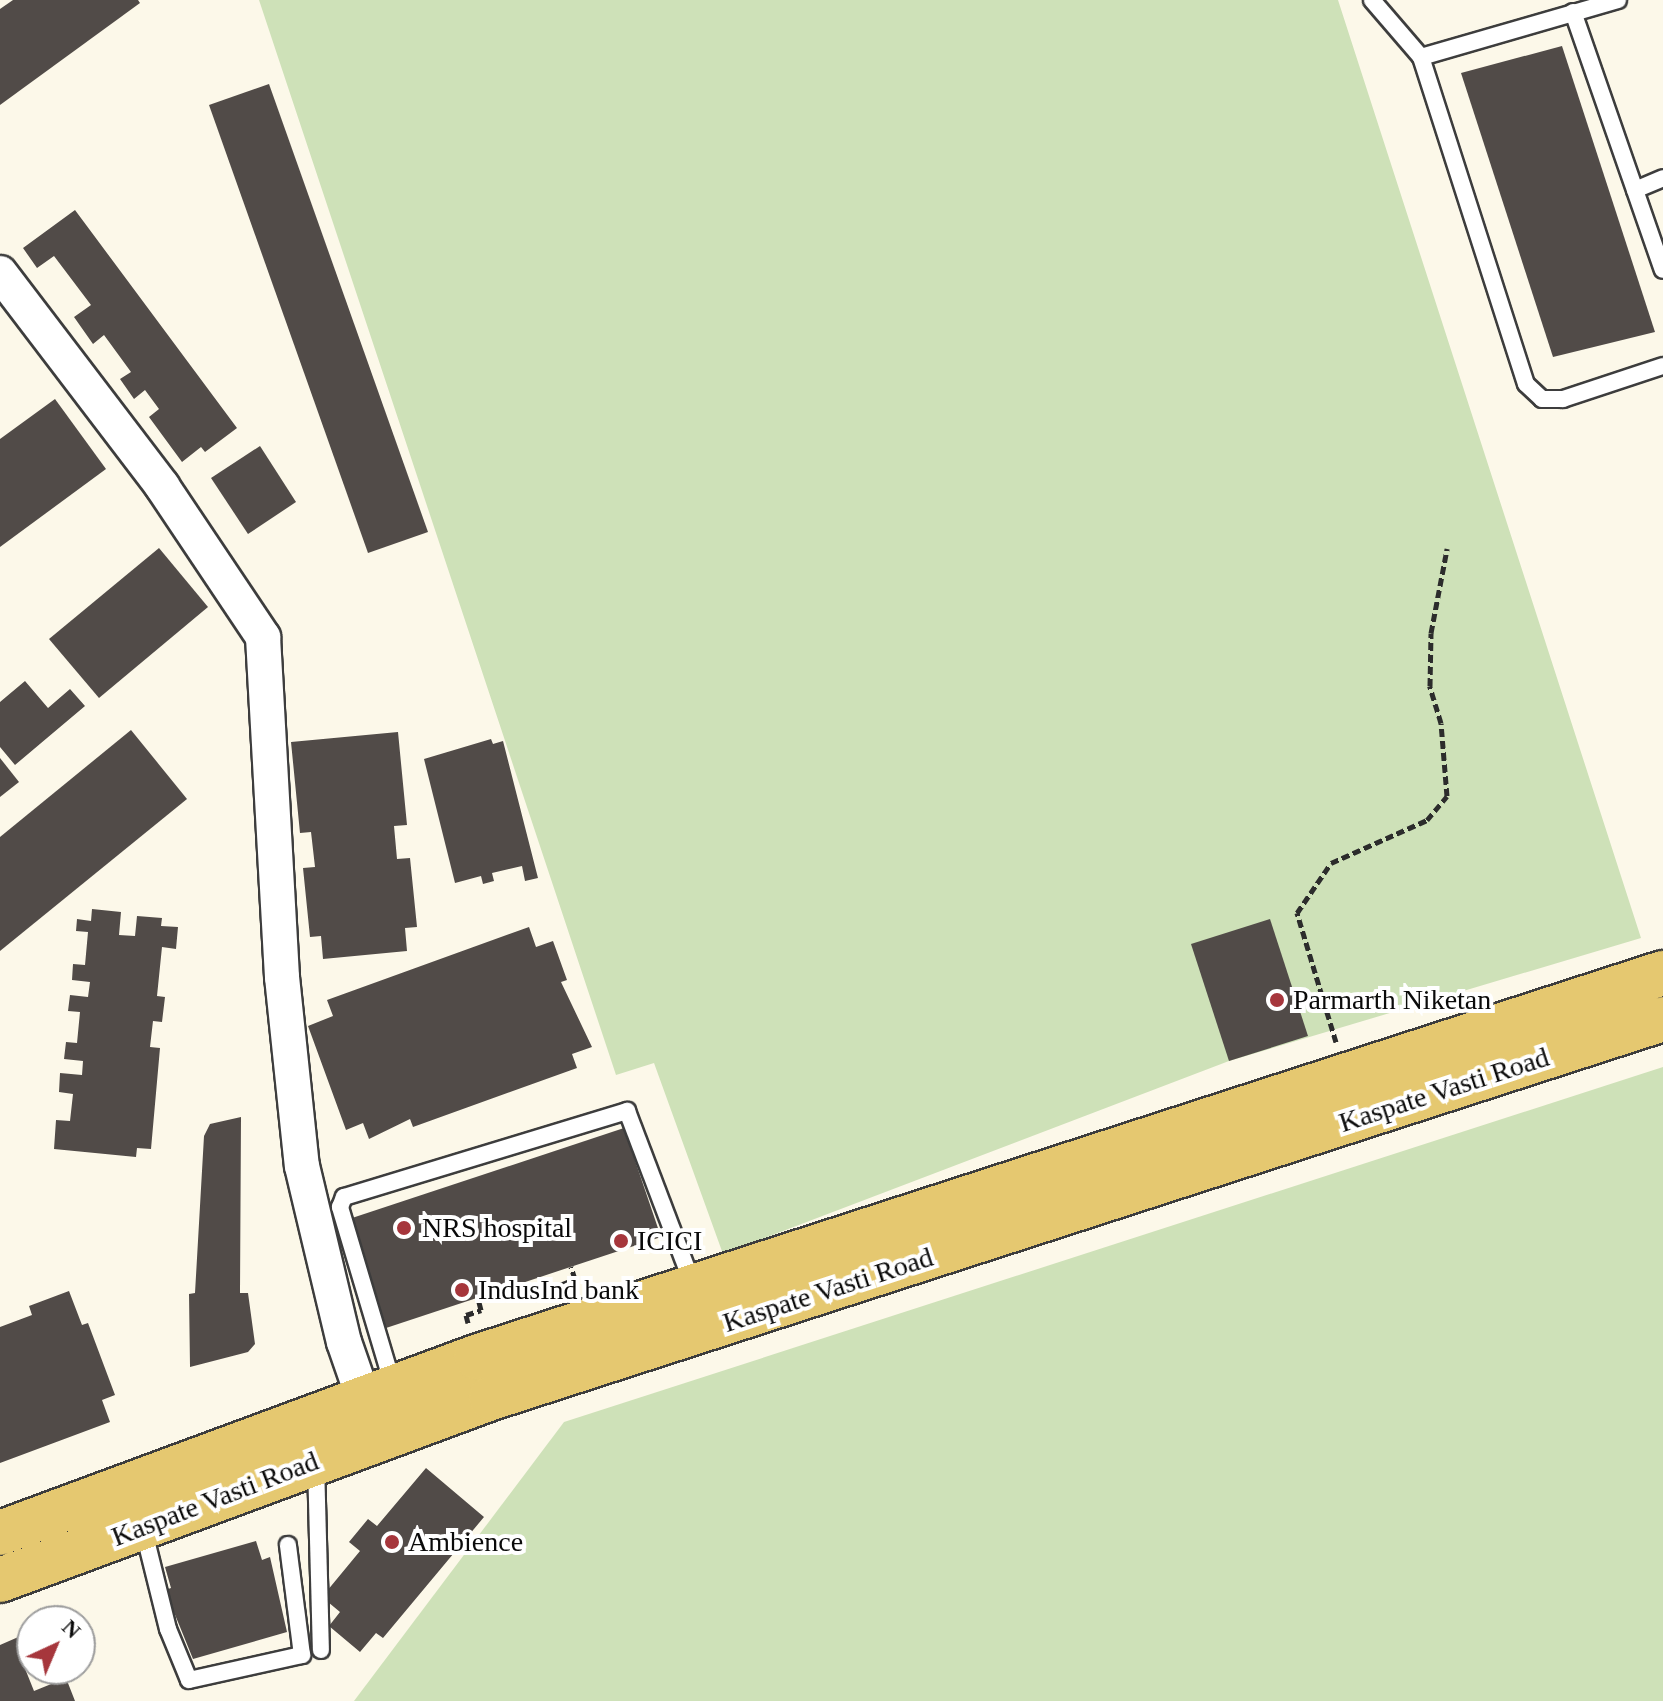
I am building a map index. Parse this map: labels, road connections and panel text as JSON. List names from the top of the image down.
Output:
{
  "streets": {
    "main road": ["Kaspate Vasti Road"]
  },
  "places": [
    "Parmarth Niketan",
    "NRS hospital",
    "ICICI",
    "IndusInd bank",
    "Ambience"
  ],
  "north": "top right"
}
